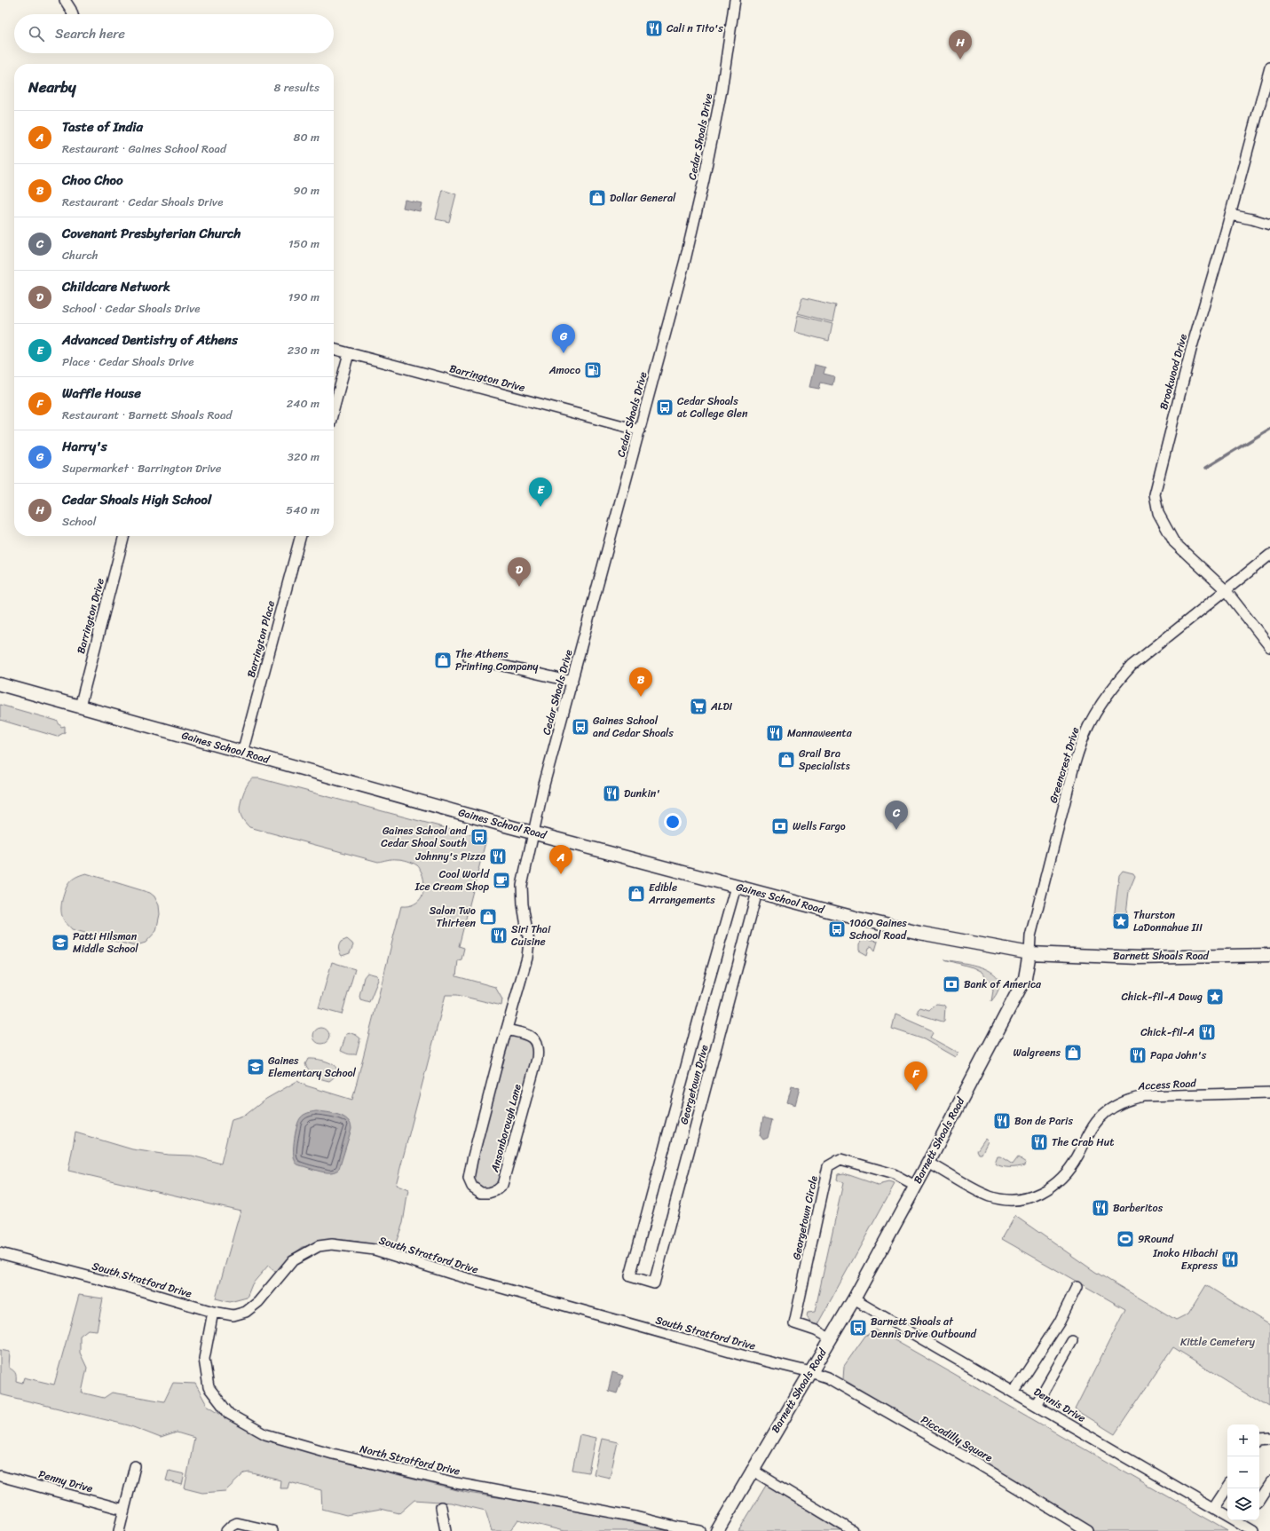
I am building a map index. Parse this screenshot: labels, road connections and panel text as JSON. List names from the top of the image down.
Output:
{
  "streets": {
    "main road": ["Gaines School Road", "Barnett Shoals Road"],
    "street": [
      "Cedar Shoals Drive",
      "Brookwood Drive",
      "Barrington Drive",
      "Barrington Place",
      "Greencrest Drive",
      "Georgetown Drive",
      "Access Road",
      "Ansonborough Lane",
      "Georgetown Circle",
      "South Stratford Drive",
      "Dennis Drive",
      "Piccadilly Square",
      "North Stratford Drive",
      "Penny Drive"
    ]
  },
  "crossings": [
    ["Cedar Shoals Drive", "Barrington Drive"],
    ["Cedar Shoals Drive", "Gaines School Road"],
    ["Cedar Shoals Drive", "Ansonborough Lane"],
    ["Brookwood Drive", "Greencrest Drive"],
    ["Barrington Drive", "Gaines School Road"],
    ["Barrington Place", "Gaines School Road"],
    ["Gaines School Road", "Greencrest Drive"],
    ["Gaines School Road", "Barnett Shoals Road"],
    ["Gaines School Road", "Georgetown Drive"],
    ["Gaines School Road", "Ansonborough Lane"],
    ["Greencrest Drive", "Barnett Shoals Road"],
    ["Barnett Shoals Road", "Access Road"],
    ["Barnett Shoals Road", "Georgetown Circle"],
    ["Barnett Shoals Road", "South Stratford Drive"],
    ["Barnett Shoals Road", "Dennis Drive"],
    ["Barnett Shoals Road", "Piccadilly Square"],
    ["South Stratford Drive", "Piccadilly Square"],
    ["South Stratford Drive", "North Stratford Drive"]
  ],
  "parks": ["Kittle Cemetery"],
  "places": {
    "restaurant": [
      "Cali n Tito's",
      "Mannaweenta",
      "Dunkin'",
      "Johnny's Pizza",
      "Siri Thai Cuisine",
      "Chick-fil-A",
      "Papa John's",
      "Bon de Paris",
      "The Crab Hut",
      "Barberitos",
      "Inoko Hibachi Express"
    ],
    "shop": [
      "Dollar General",
      "The Athens Printing Company",
      "Grail Bra Specialists",
      "Edible Arrangements",
      "Salon Two Thirteen",
      "Walgreens"
    ],
    "fuel station": ["Amoco"],
    "bus stop": [
      "Cedar Shoals at College Glen",
      "Gaines School and Cedar Shoals",
      "Gaines School and Cedar Shoal South",
      "1060 Gaines School Road",
      "Barnett Shoals at Dennis Drive Outbound"
    ],
    "supermarket": ["ALDI"],
    "bank": ["Wells Fargo", "Bank of America"],
    "cafe": ["Cool World Ice Cream Shop"],
    "place": ["Thurston LaDonnahue III", "Chick-fil-A Dawg"],
    "school or university": ["Patti Hilsman Middle School", "Gaines Elementary School"],
    "sports": ["9Round"]
  },
  "page": {
    "search": "Search here",
    "pins": [
      "H",
      "G",
      "E",
      "D",
      "B",
      "C",
      "A",
      "F"
    ],
    "heading": ["Nearby", "8 results"],
    "list": [
      {
        "mark": "A",
        "name": "Taste of India",
        "note": "Restaurant · Gaines School Road",
        "value": "80 m"
      },
      {
        "mark": "B",
        "name": "Choo Choo",
        "note": "Restaurant · Cedar Shoals Drive",
        "value": "90 m"
      },
      {
        "mark": "C",
        "name": "Covenant Presbyterian Church",
        "note": "Church",
        "value": "150 m"
      },
      {
        "mark": "D",
        "name": "Childcare Network",
        "note": "School · Cedar Shoals Drive",
        "value": "190 m"
      },
      {
        "mark": "E",
        "name": "Advanced Dentistry of Athens",
        "note": "Place · Cedar Shoals Drive",
        "value": "230 m"
      },
      {
        "mark": "F",
        "name": "Waffle House",
        "note": "Restaurant · Barnett Shoals Road",
        "value": "240 m"
      },
      {
        "mark": "G",
        "name": "Harry's",
        "note": "Supermarket · Barrington Drive",
        "value": "320 m"
      },
      {
        "mark": "H",
        "name": "Cedar Shoals High School",
        "note": "School",
        "value": "540 m"
      }
    ],
    "map_buttons": ["+", "−"]
  }
}
